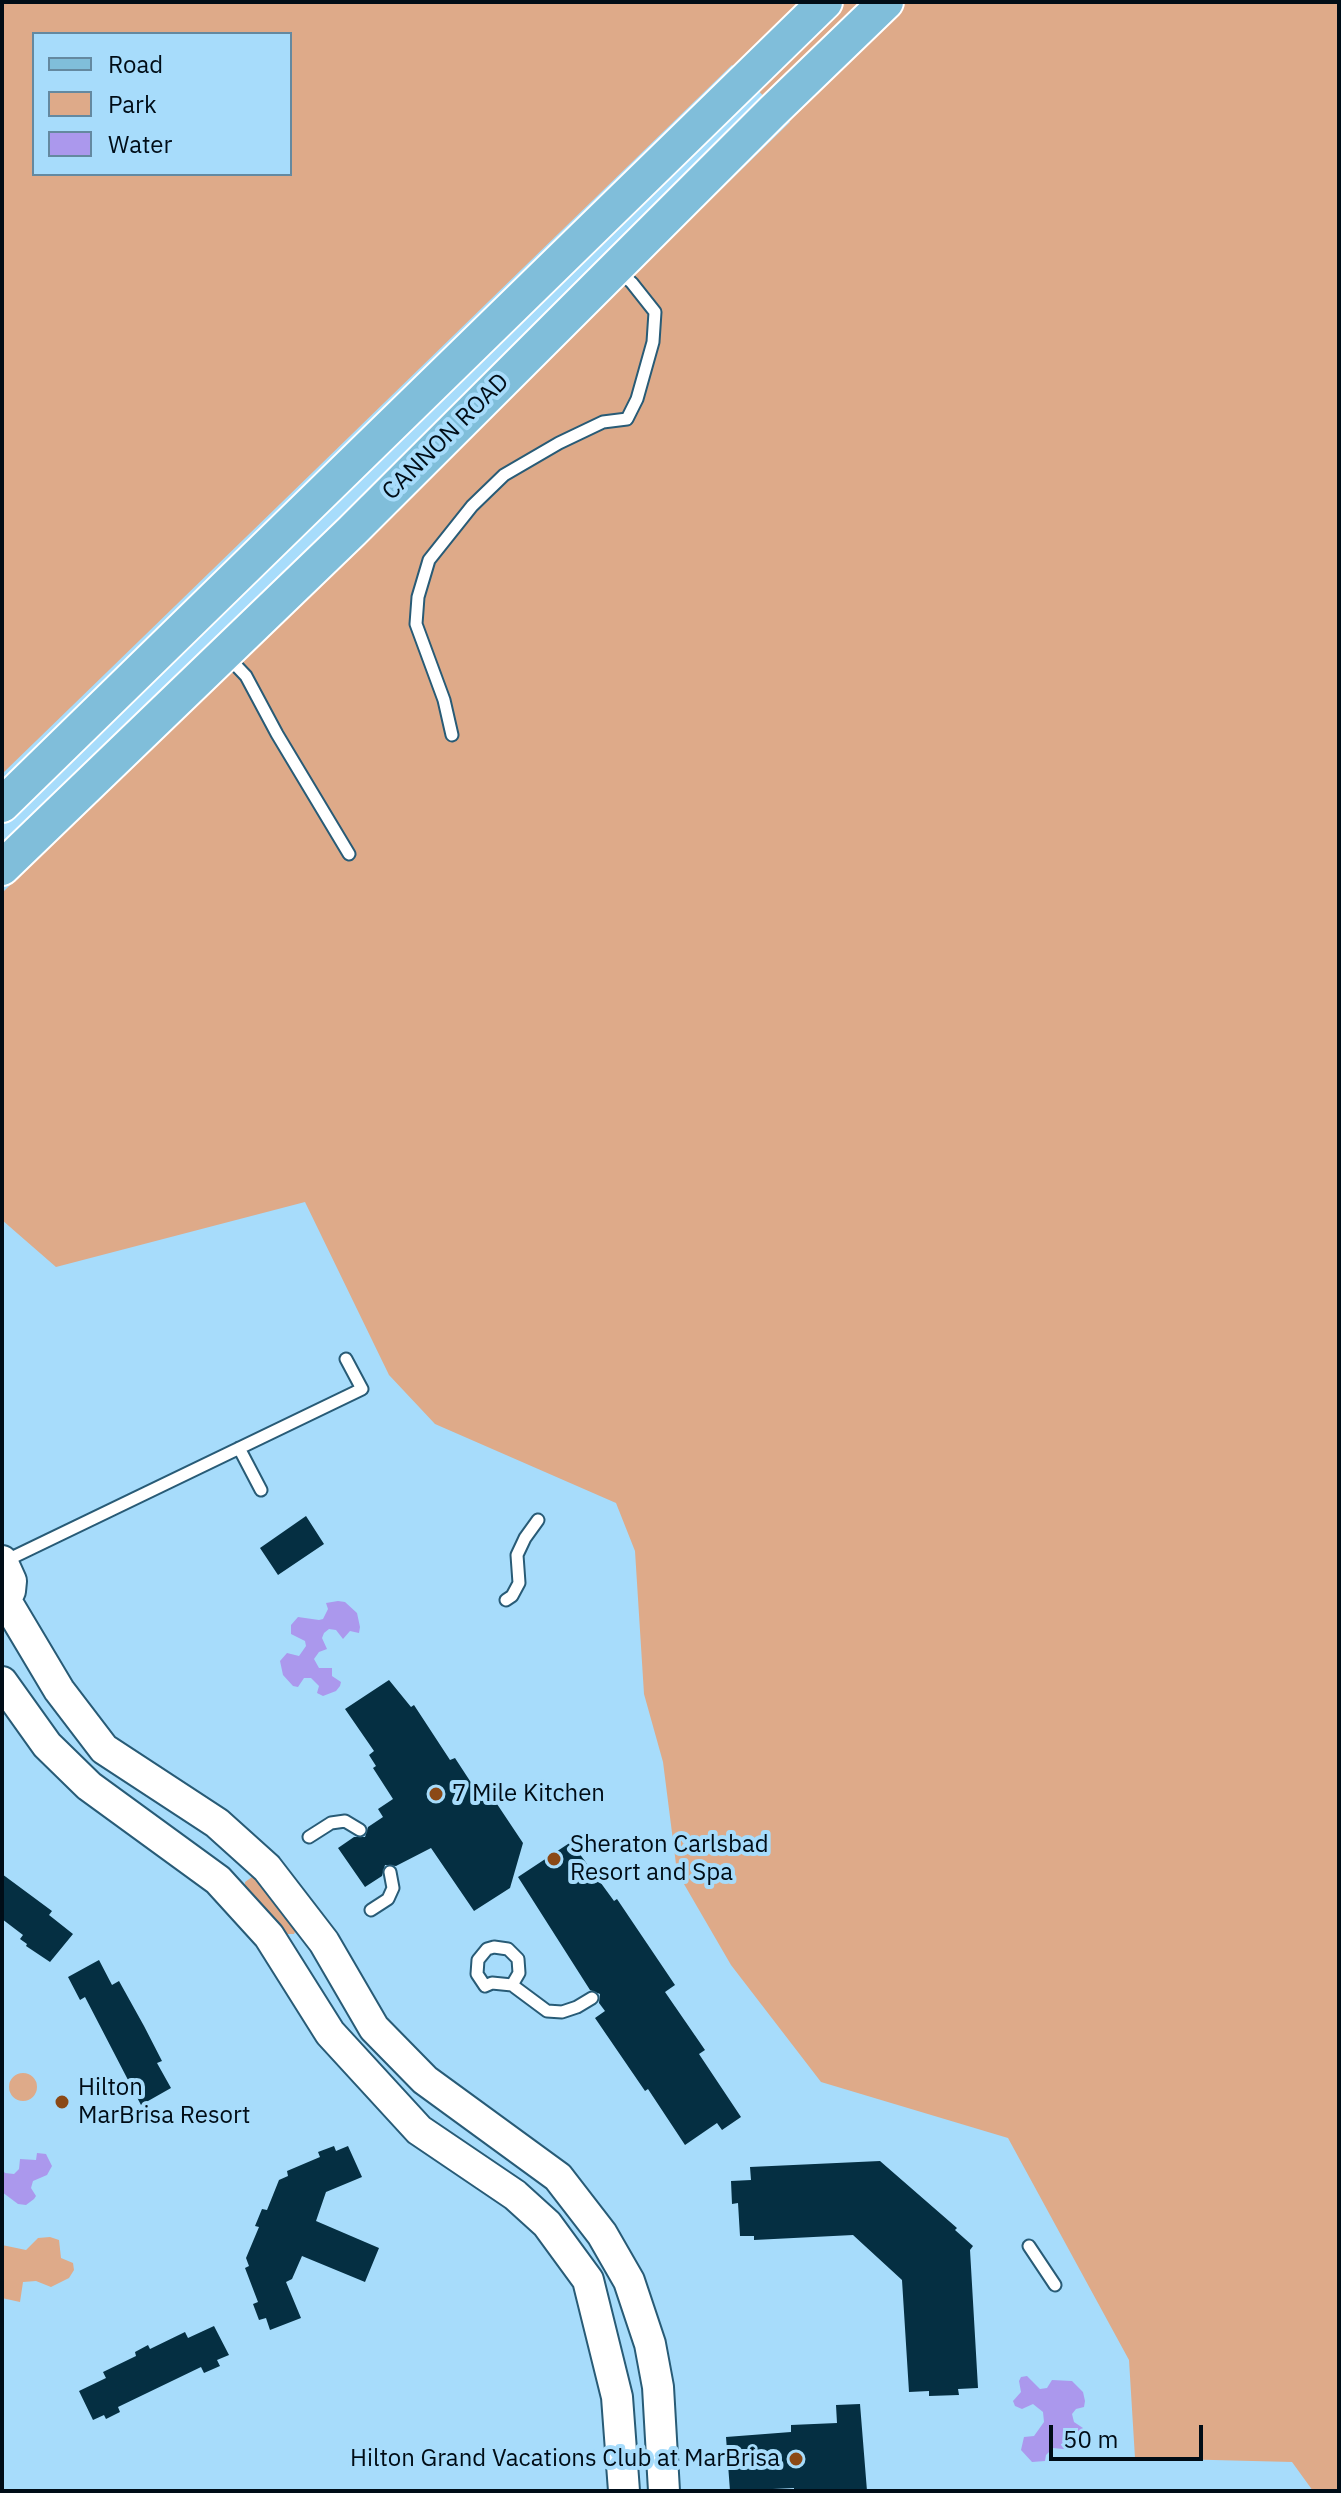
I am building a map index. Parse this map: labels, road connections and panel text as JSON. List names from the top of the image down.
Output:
{
  "streets": {
    "main road": ["CANNON ROAD"]
  },
  "places": [
    "7 Mile Kitchen",
    "Sheraton Carlsbad Resort and Spa",
    "Hilton MarBrisa Resort",
    "Hilton Grand Vacations Club at MarBrisa"
  ],
  "legend": ["Road", "Park", "Water"],
  "scale_bar": "50 m"
}
